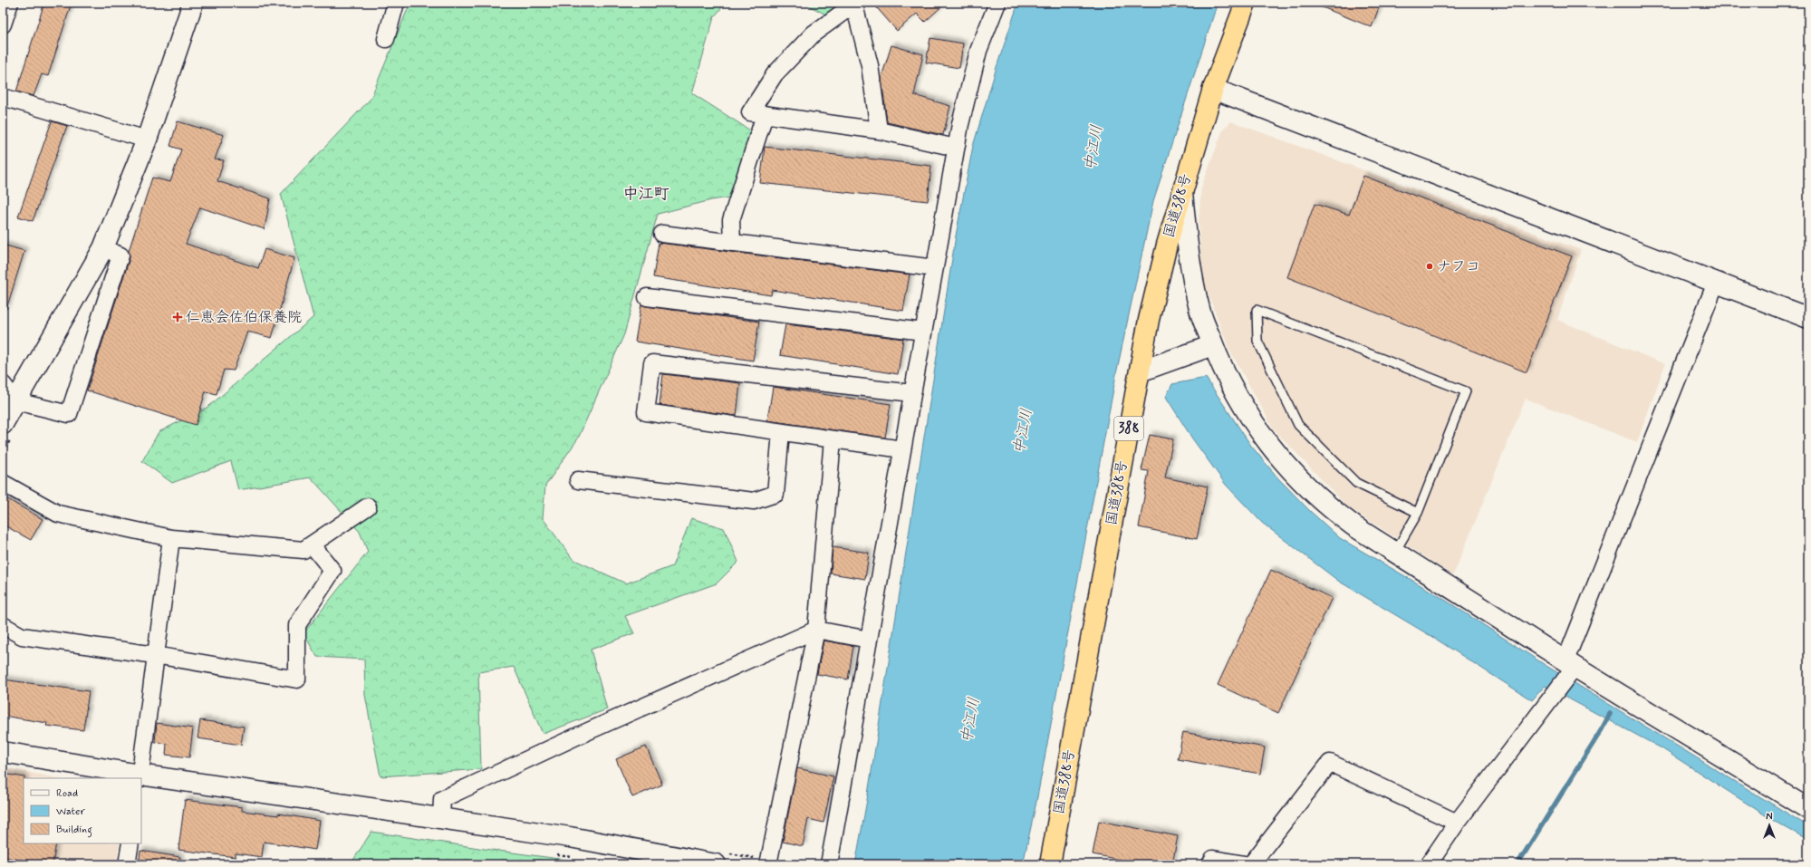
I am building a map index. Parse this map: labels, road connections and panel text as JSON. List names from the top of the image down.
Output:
{
  "streets": {
    "highway": ["国道388号", "388"]
  },
  "districts": ["中江町"],
  "water": ["中江川"],
  "places": {
    "other": ["ナフコ"],
    "health": ["仁恵会佐伯保養院"]
  },
  "legend": ["Road", "Water", "Building"],
  "north": "top"
}
